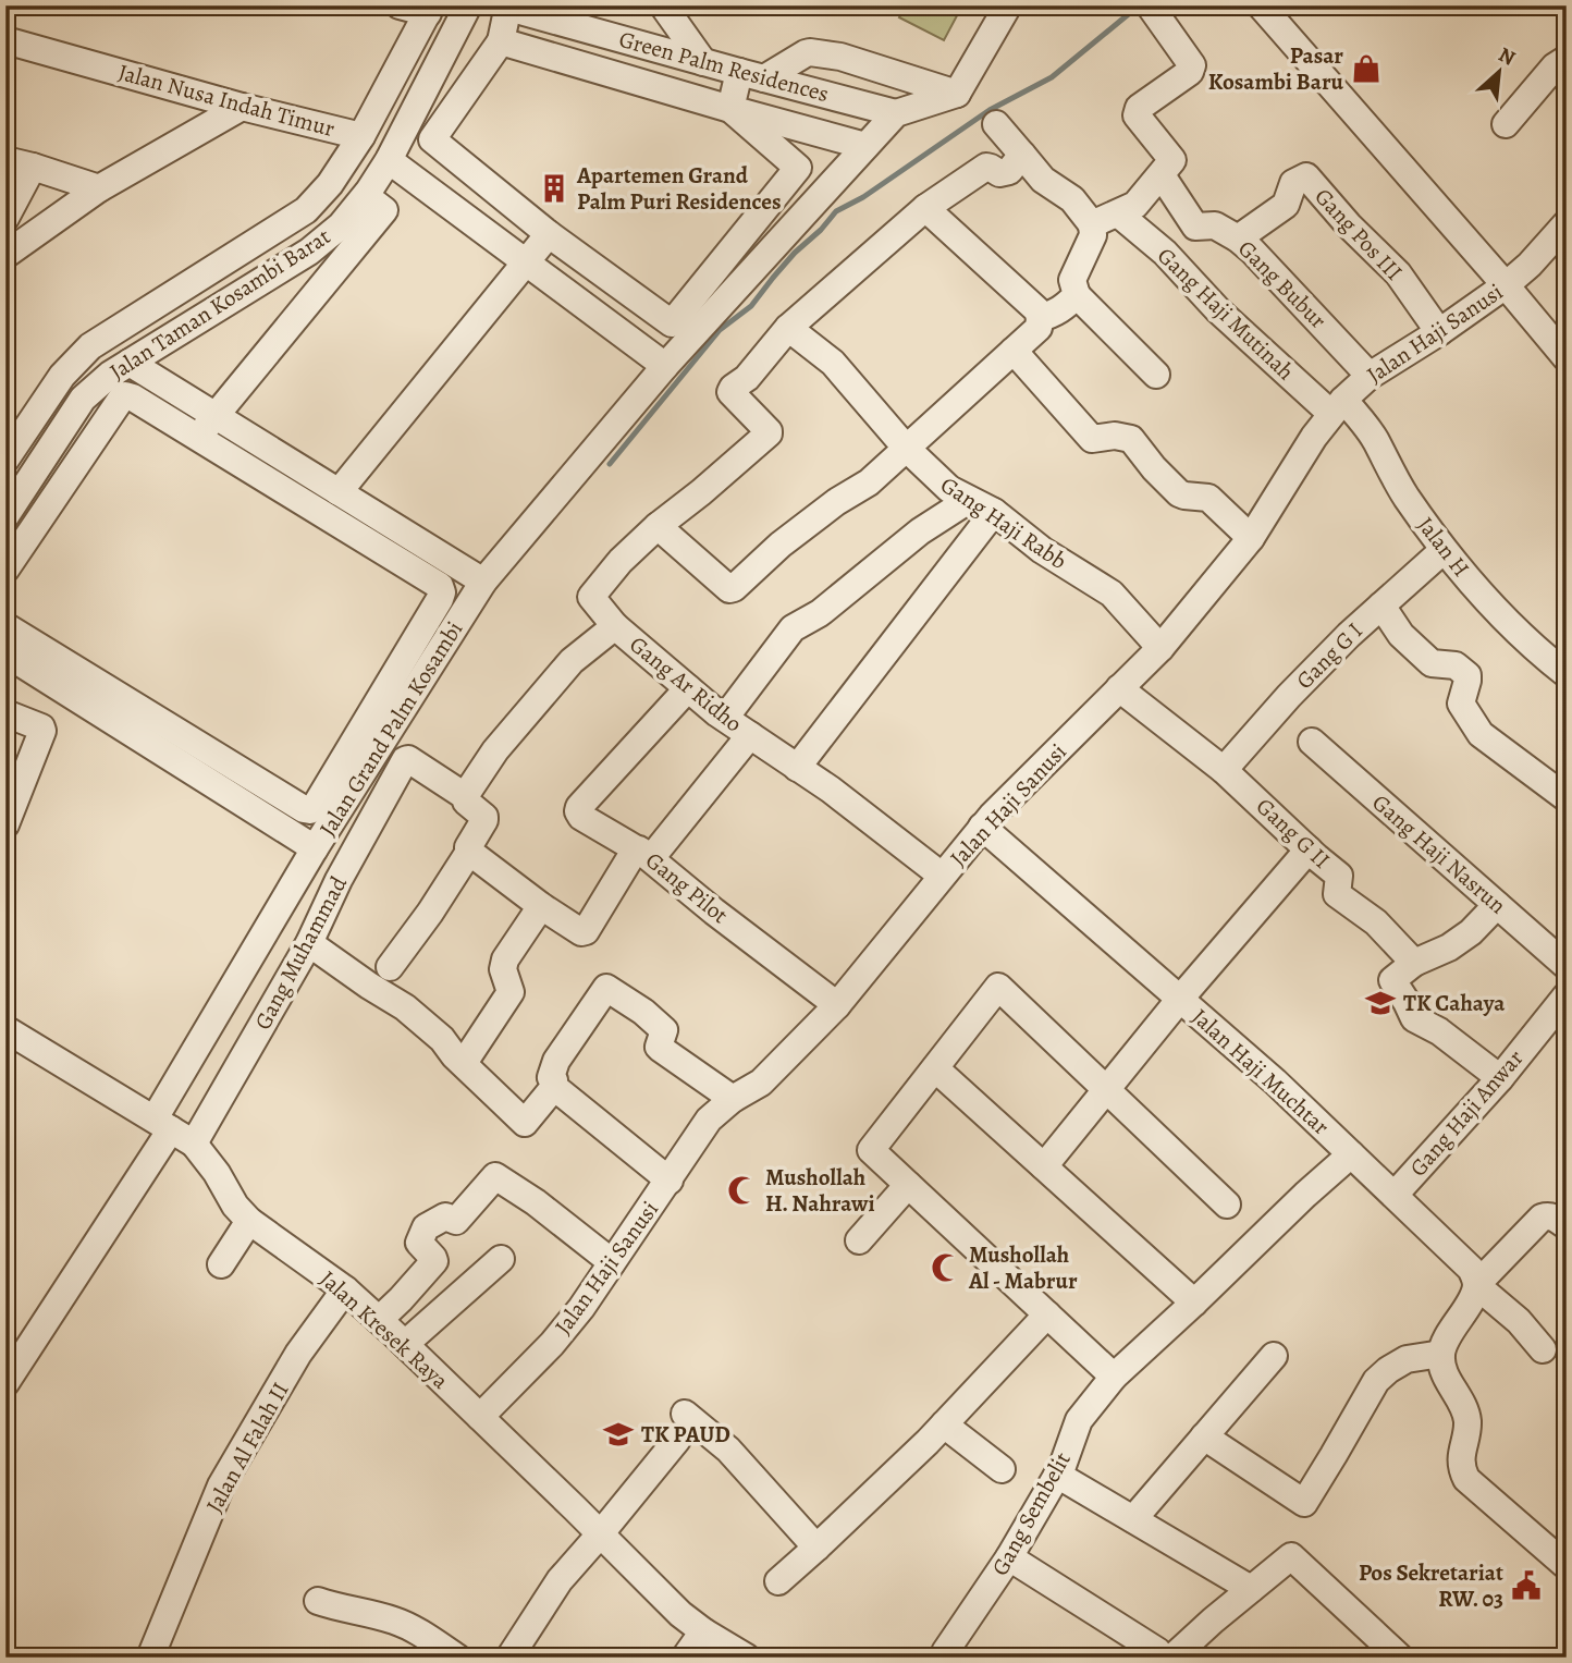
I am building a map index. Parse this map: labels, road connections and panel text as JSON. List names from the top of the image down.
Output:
{
  "streets": {
    "street": [
      "Green Palm Residences",
      "Jalan Nusa Indah Timur",
      "Gang Pos III",
      "Gang Bubur",
      "Jalan Taman Kosambi Barat",
      "Gang Haji Mutinah",
      "Jalan Haji Sanusi",
      "Gang Haji Rabb",
      "Jalan H",
      "Gang G I",
      "Gang Ar Ridho",
      "Jalan Grand Palm Kosambi",
      "Gang G II",
      "Gang Haji Nasrun",
      "Gang Pilot",
      "Gang Muhammad",
      "Jalan Haji Muchtar",
      "Gang Haji Anwar",
      "Jalan Kresek Raya",
      "Jalan Al Falah II",
      "Gang Sembelit"
    ]
  },
  "crossings": [
    ["Jalan Nusa Indah Timur", "Jalan Taman Kosambi Barat"],
    ["Gang Pos III", "Gang Bubur"],
    ["Gang Pos III", "Jalan Haji Sanusi"],
    ["Gang Bubur", "Jalan Haji Sanusi"],
    ["Gang Haji Mutinah", "Jalan Haji Sanusi"],
    ["Gang Haji Mutinah", "Jalan H"],
    ["Jalan Haji Sanusi", "Gang Haji Rabb"],
    ["Jalan Haji Sanusi", "Jalan H"],
    ["Jalan Haji Sanusi", "Gang Ar Ridho"],
    ["Jalan Haji Sanusi", "Gang G II"],
    ["Jalan Haji Sanusi", "Gang Pilot"],
    ["Jalan Haji Sanusi", "Jalan Kresek Raya"],
    ["Jalan H", "Gang G I"],
    ["Gang G I", "Gang G II"],
    ["Gang Ar Ridho", "Gang Muhammad"],
    ["Jalan Grand Palm Kosambi", "Jalan Kresek Raya"],
    ["Gang Muhammad", "Jalan Kresek Raya"],
    ["Jalan Haji Muchtar", "Gang Haji Anwar"],
    ["Jalan Haji Muchtar", "Gang Sembelit"],
    ["Jalan Kresek Raya", "Jalan Al Falah II"]
  ],
  "places": {
    "shop": ["Pasar Kosambi Baru"],
    "building": ["Apartemen Grand Palm Puri Residences"],
    "school or university": ["TK Cahaya", "TK PAUD"],
    "mosque": ["Mushollah H. Nahrawi", "Mushollah Al - Mabrur"],
    "public building": ["Pos Sekretariat RW. 03"]
  },
  "north": "top right"
}
